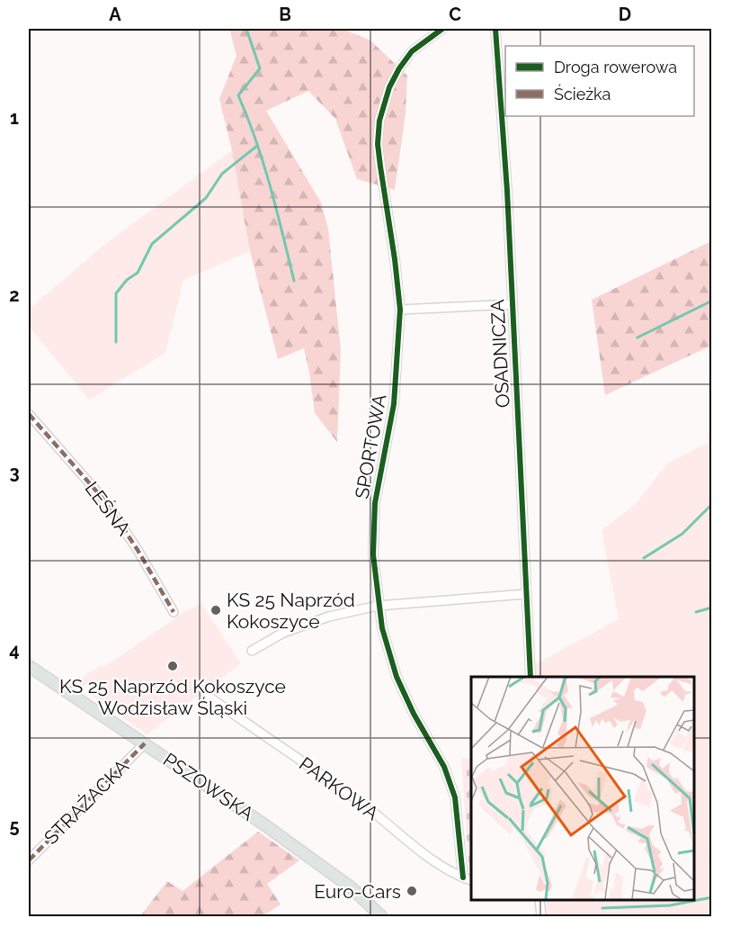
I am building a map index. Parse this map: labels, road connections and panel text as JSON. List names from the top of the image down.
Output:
{
  "streets": {
    "main road": ["PSZOWSKA"],
    "street": [
      "OSADNICZA",
      "SPORTOWA",
      "LEŚNA",
      "PARKOWA",
      "STRAŻACKA"
    ]
  },
  "crossings": [
    ["SPORTOWA", "PARKOWA"],
    ["PSZOWSKA", "STRAŻACKA"]
  ],
  "places": ["KS 25 Naprzód Kokoszyce", "KS 25 Naprzód Kokoszyce Wodzisław Śląski", "Euro-Cars"],
  "legend": ["Droga rowerowa", "Ścieżka"],
  "grid": {
    "columns": [
      "A",
      "B",
      "C",
      "D"
    ],
    "rows": [
      "1",
      "2",
      "3",
      "4",
      "5"
    ]
  }
}
